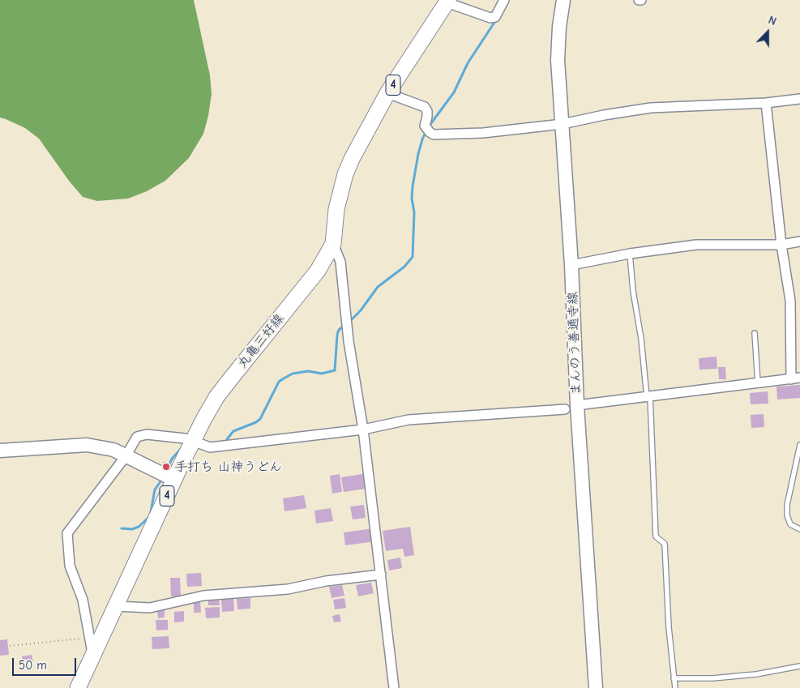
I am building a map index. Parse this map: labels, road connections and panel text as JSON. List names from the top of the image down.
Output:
{
  "streets": {
    "main road": ["4", "丸亀三好線", "まんのう善通寺線"]
  },
  "places": ["手打ち 山神うどん"],
  "scale_bar": "50 m",
  "north": "top"
}
